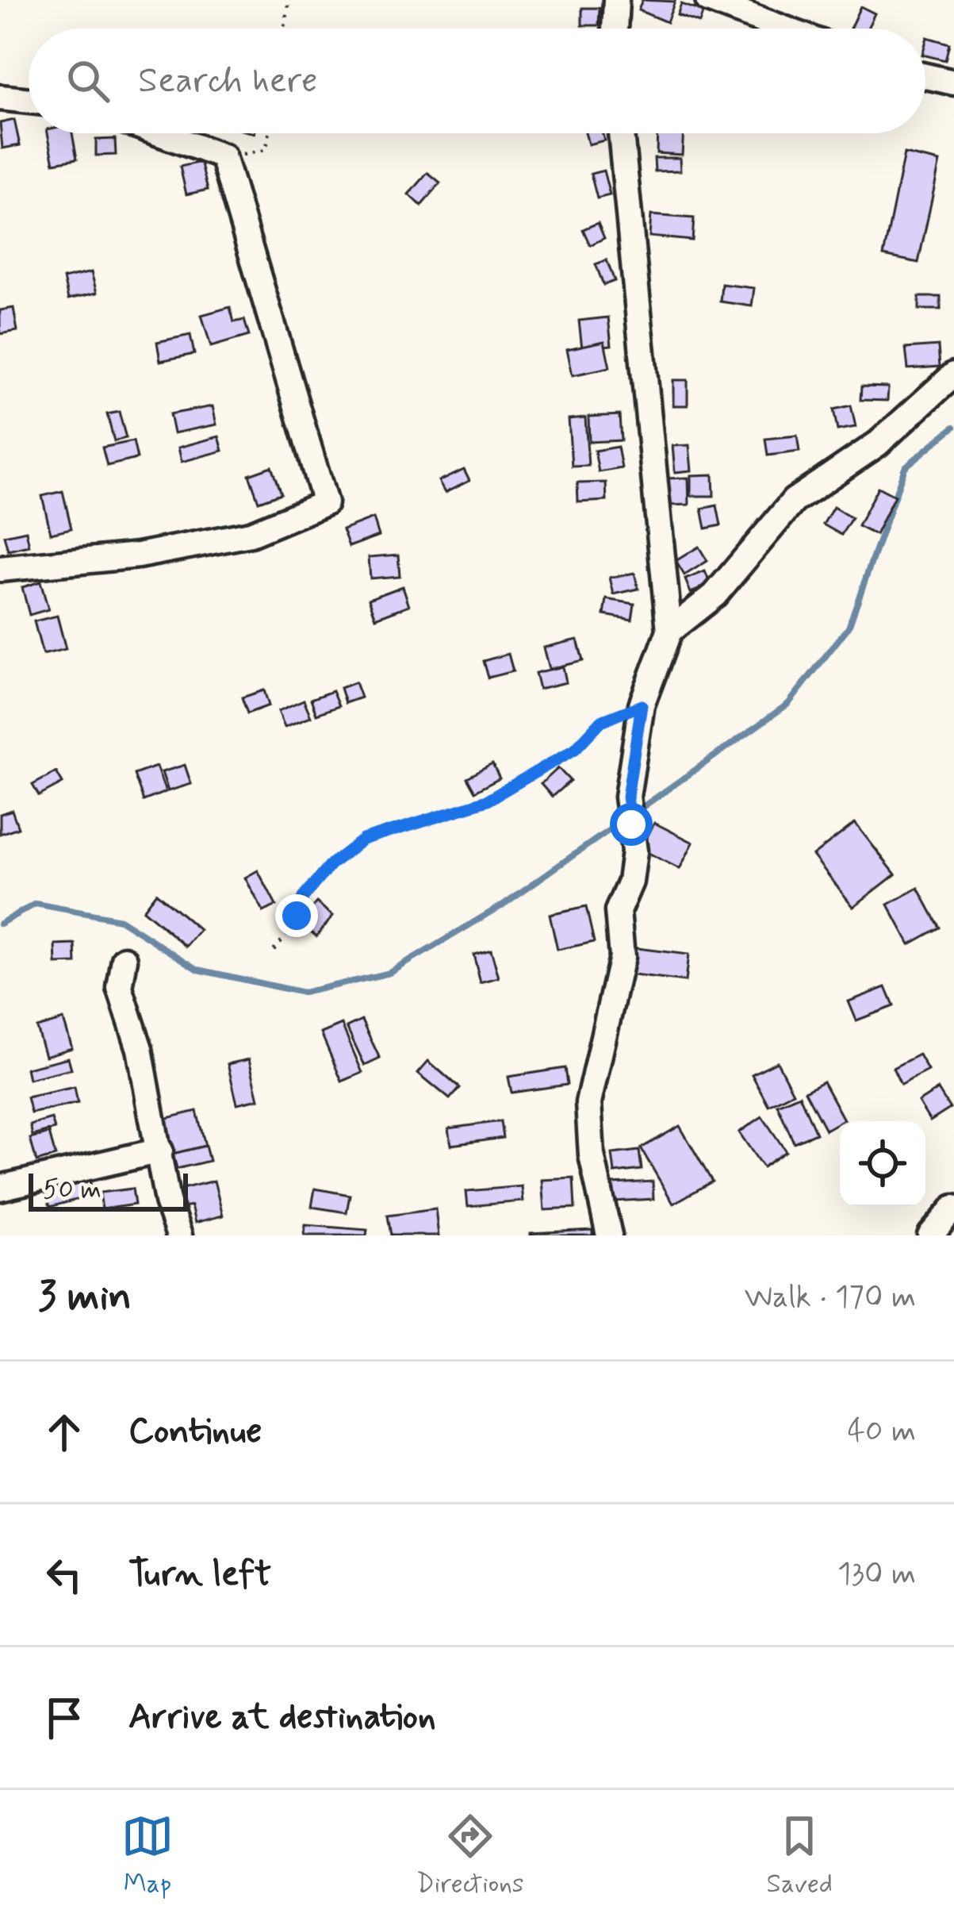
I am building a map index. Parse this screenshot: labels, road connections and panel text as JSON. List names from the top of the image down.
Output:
{
  "scale_bar": "50 m",
  "page": {
    "search": "Search here",
    "scale": "50 m",
    "heading": ["3 min", "Walk · 170 m"],
    "list": [
      ["Continue", "40 m"],
      ["Turn left", "130 m"],
      "Arrive at destination"
    ],
    "nav": ["Map", "Directions", "Saved"]
  }
}
